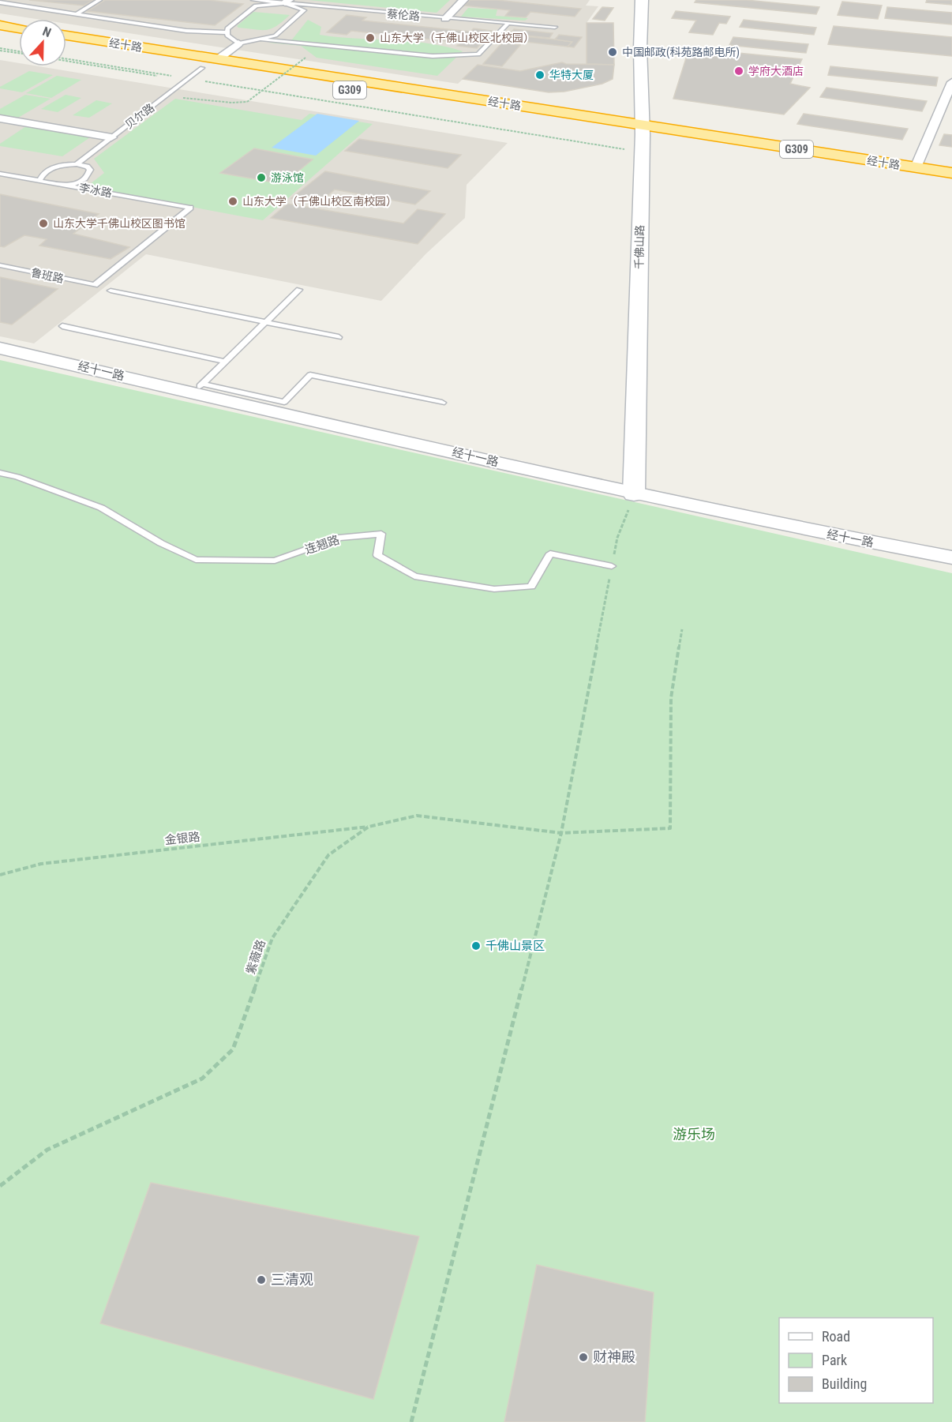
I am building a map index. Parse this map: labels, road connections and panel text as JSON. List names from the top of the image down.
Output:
{
  "streets": {
    "highway": ["经十路", "G309"],
    "main road": ["千佛山路"],
    "street": ["经十一路"],
    "lane": [
      "蔡伦路",
      "贝尔路",
      "李冰路",
      "鲁班路",
      "连翘路"
    ],
    "path": ["金银路", "紫薇路"]
  },
  "crossings": [
    ["经十路", "贝尔路"],
    ["经十路", "千佛山路"],
    ["贝尔路", "李冰路"],
    ["李冰路", "鲁班路"],
    ["千佛山路", "经十一路"],
    ["金银路", "紫薇路"]
  ],
  "parks": ["游乐场"],
  "places": [
    "山东大学（千佛山校区北校园）",
    "中国邮政(科苑路邮电所)",
    "学府大酒店",
    "华特大厦",
    "游泳馆",
    "山东大学（千佛山校区南校园）",
    "山东大学千佛山校区图书馆",
    "千佛山景区",
    "三清观",
    "财神殿"
  ],
  "legend": ["Road", "Park", "Building"],
  "north": "top"
}
